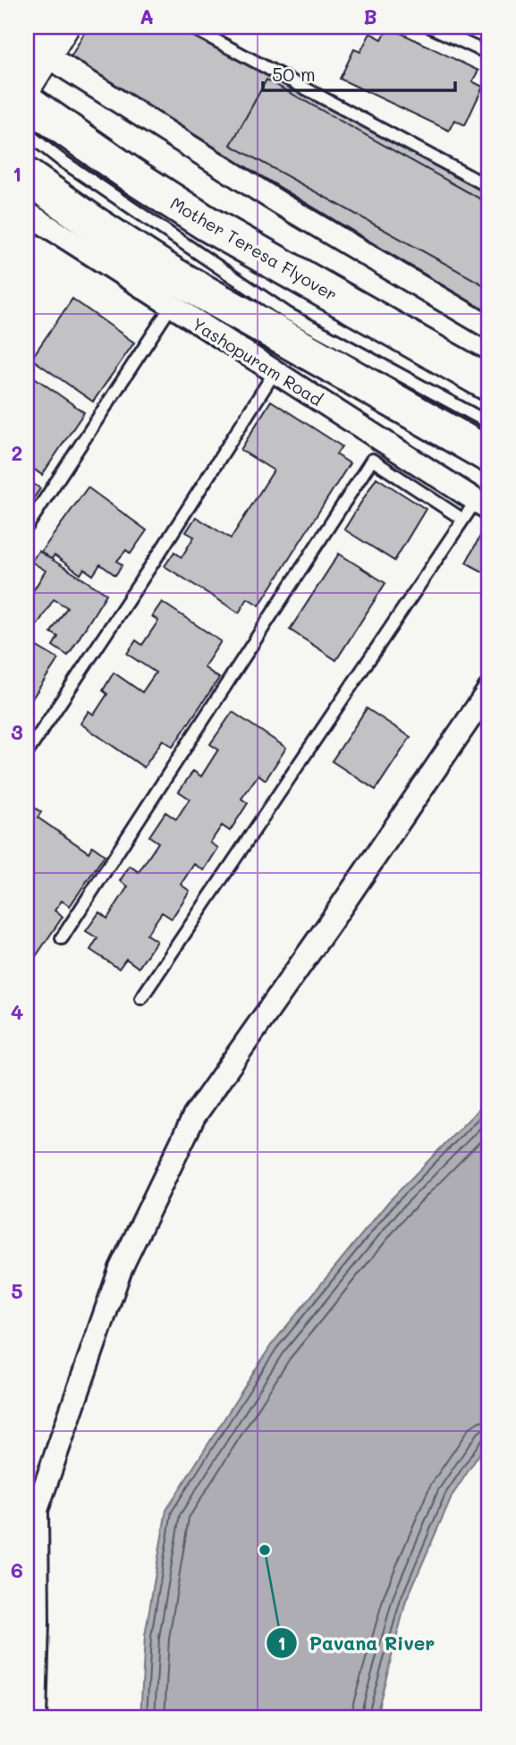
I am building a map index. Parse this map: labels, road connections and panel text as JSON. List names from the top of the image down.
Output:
{
  "streets": {
    "main road": ["Mother Teresa Flyover"],
    "street": ["Yashopuram Road"]
  },
  "places": ["Pavana River"],
  "scale_bar": "50 m",
  "grid": {
    "columns": ["A", "B"],
    "rows": [
      "1",
      "2",
      "3",
      "4",
      "5",
      "6"
    ]
  }
}
